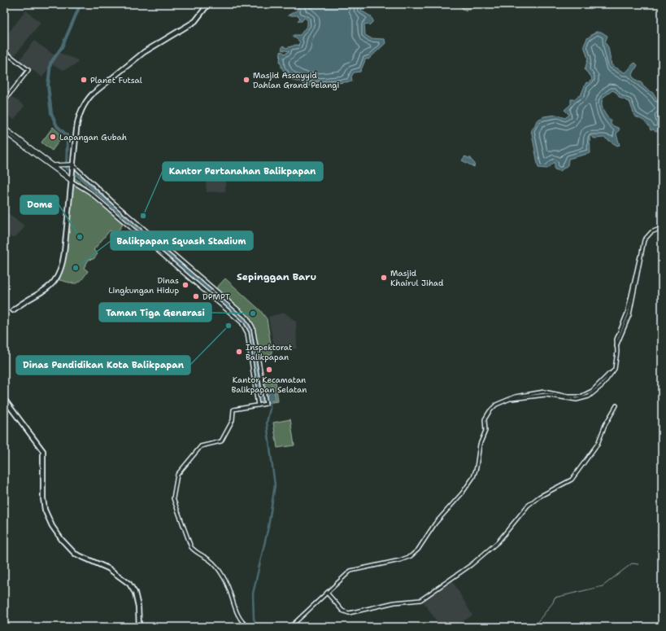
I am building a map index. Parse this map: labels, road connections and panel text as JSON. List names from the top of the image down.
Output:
{
  "districts": ["Sepinggan Baru"],
  "places": [
    "Planet Futsal",
    "Masjid Assayyid Dahlan Grand Pelangi",
    "Lapangan Gubah",
    "Kantor Pertanahan Balikpapan",
    "Dome",
    "Balikpapan Squash Stadium",
    "Masjid Khairul Jihad",
    "Dinas Lingkungan Hidup",
    "DPMPT",
    "Taman Tiga Generasi",
    "Dinas Pendidikan Kota Balikpapan",
    "Inspektorat Balikpapan",
    "Kantor Kecamatan Balikpapan Selatan"
  ]
}
